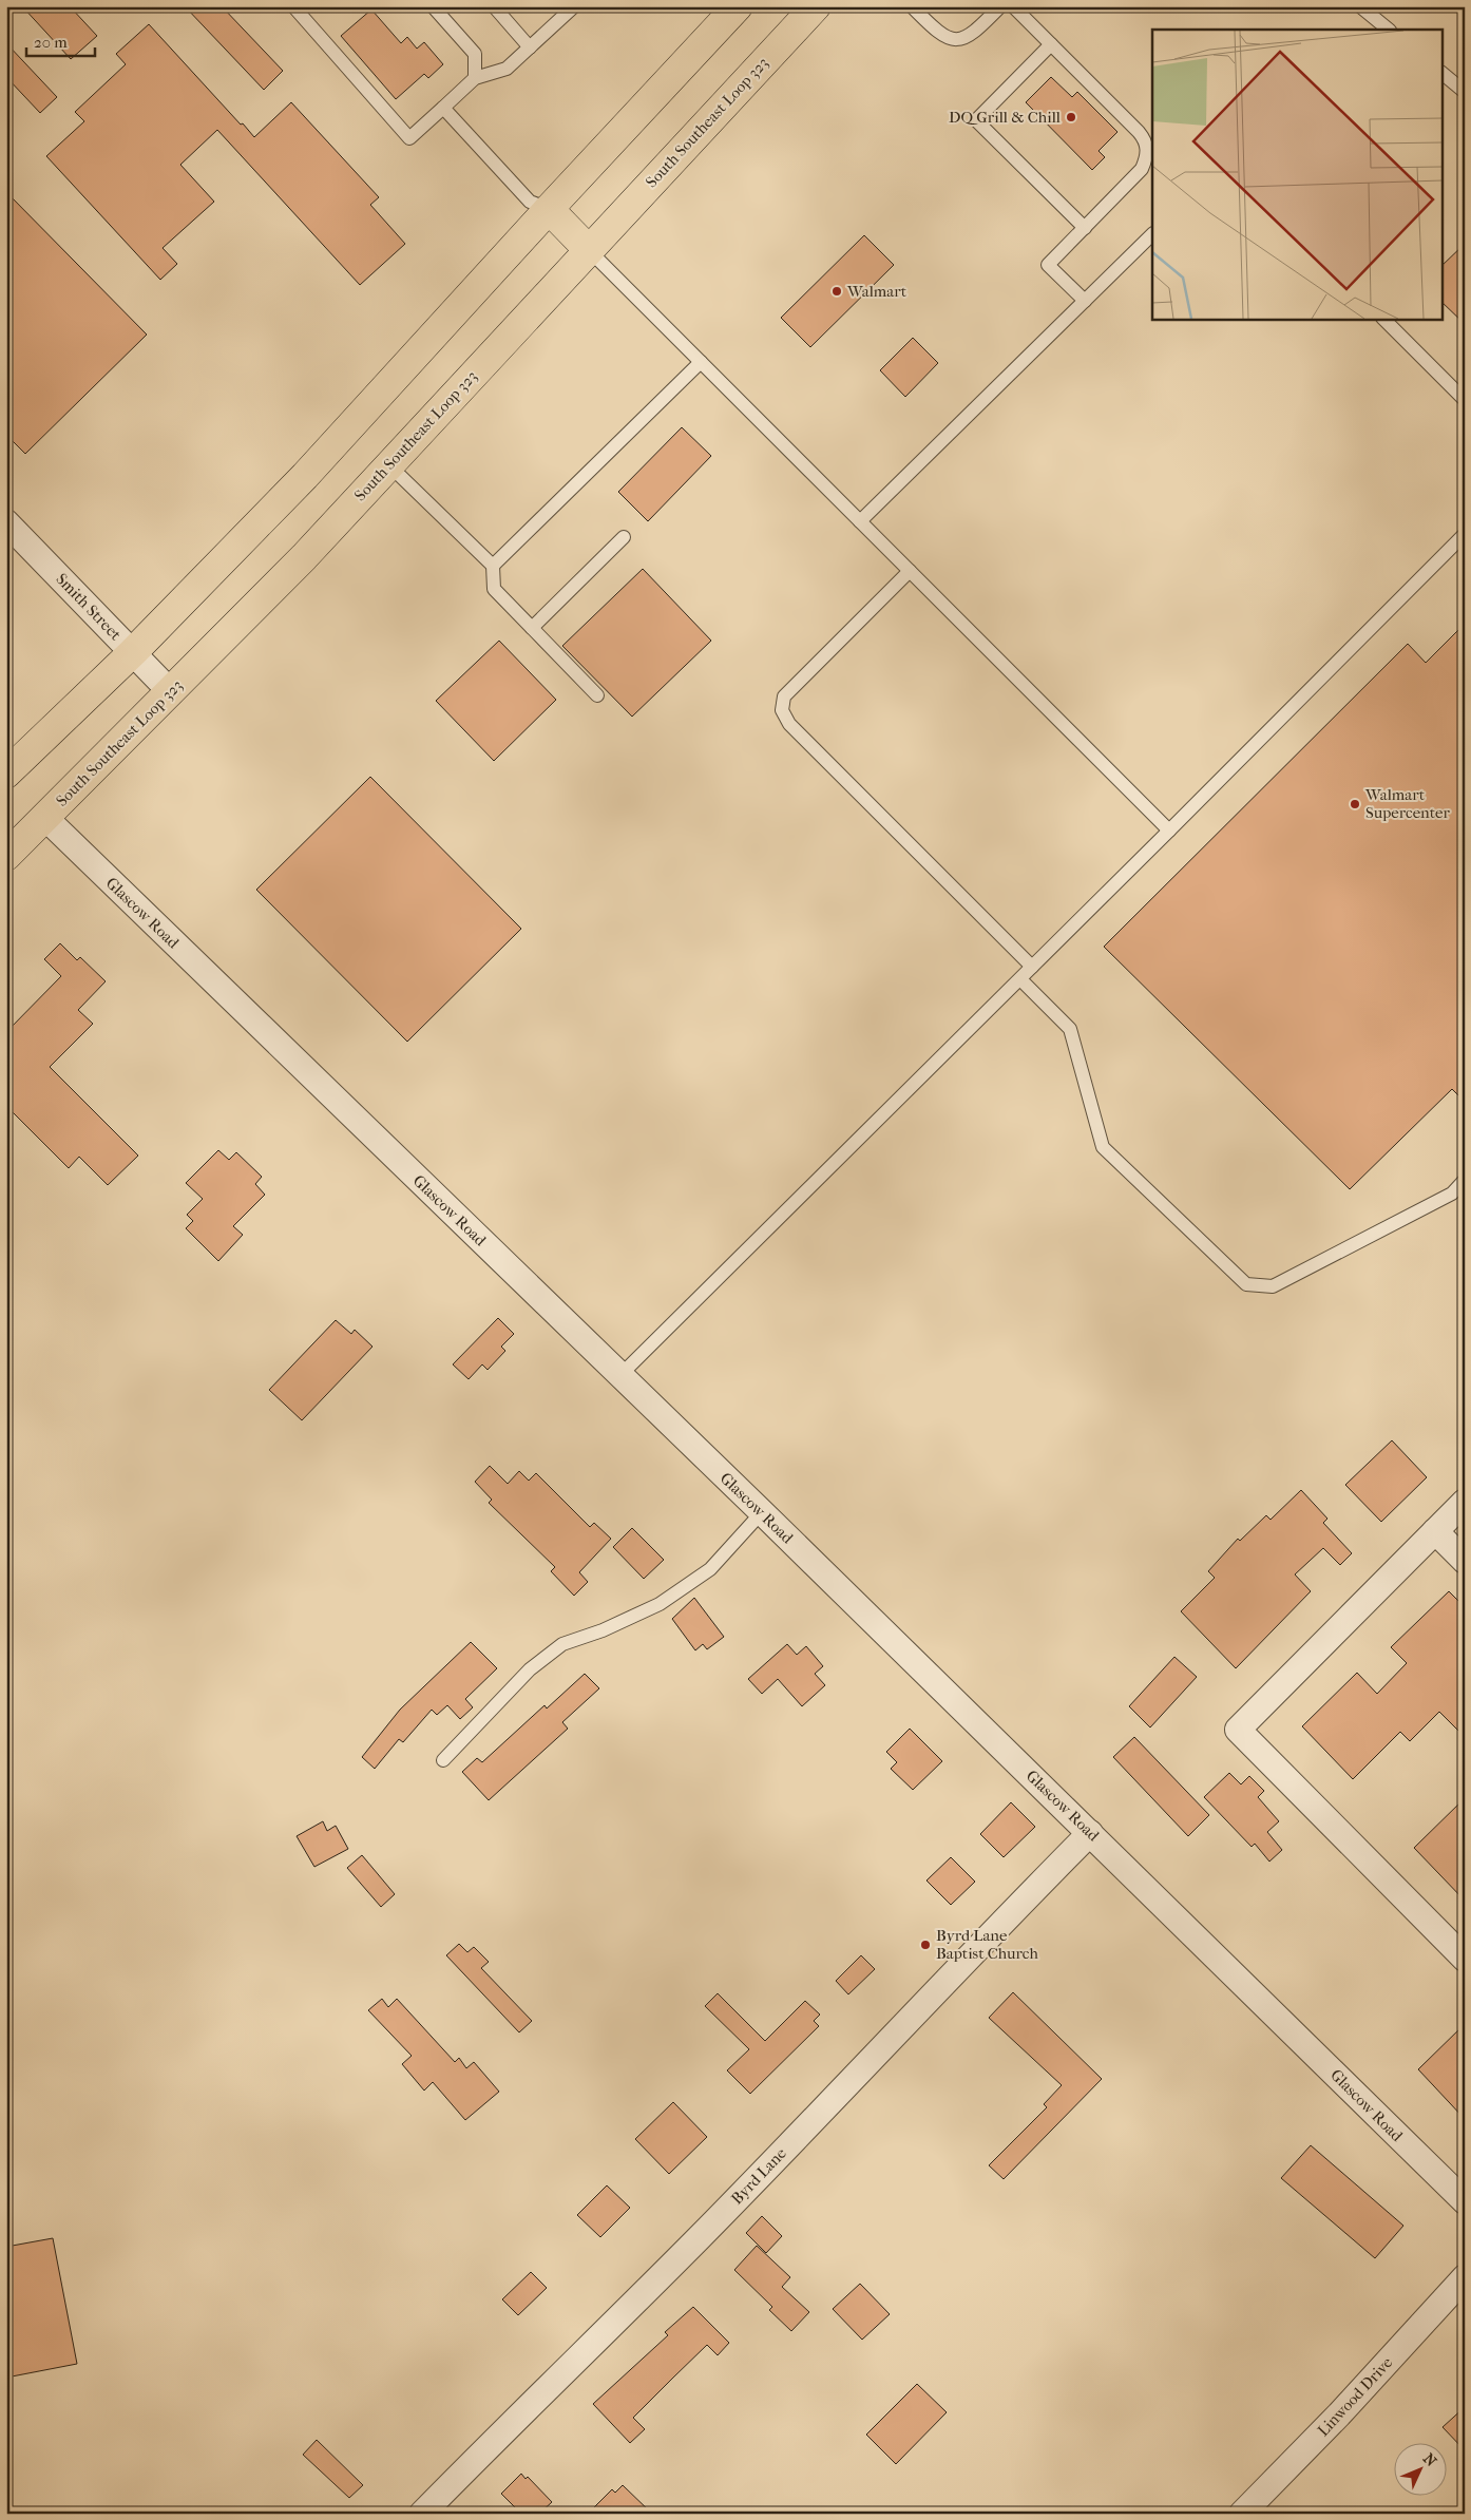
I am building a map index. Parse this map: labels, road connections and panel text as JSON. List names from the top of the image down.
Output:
{
  "streets": {
    "highway": ["South Southeast Loop 323"],
    "street": [
      "Smith Street",
      "Glascow Road",
      "Byrd Lane",
      "Linwood Drive"
    ]
  },
  "crossings": [
    ["South Southeast Loop 323", "Smith Street"],
    ["South Southeast Loop 323", "Glascow Road"],
    ["Glascow Road", "Byrd Lane"]
  ],
  "places": [
    "DQ Grill & Chill",
    "Walmart",
    "Walmart Supercenter",
    "Byrd Lane Baptist Church"
  ],
  "scale_bar": "20 m",
  "north": "top right"
}
